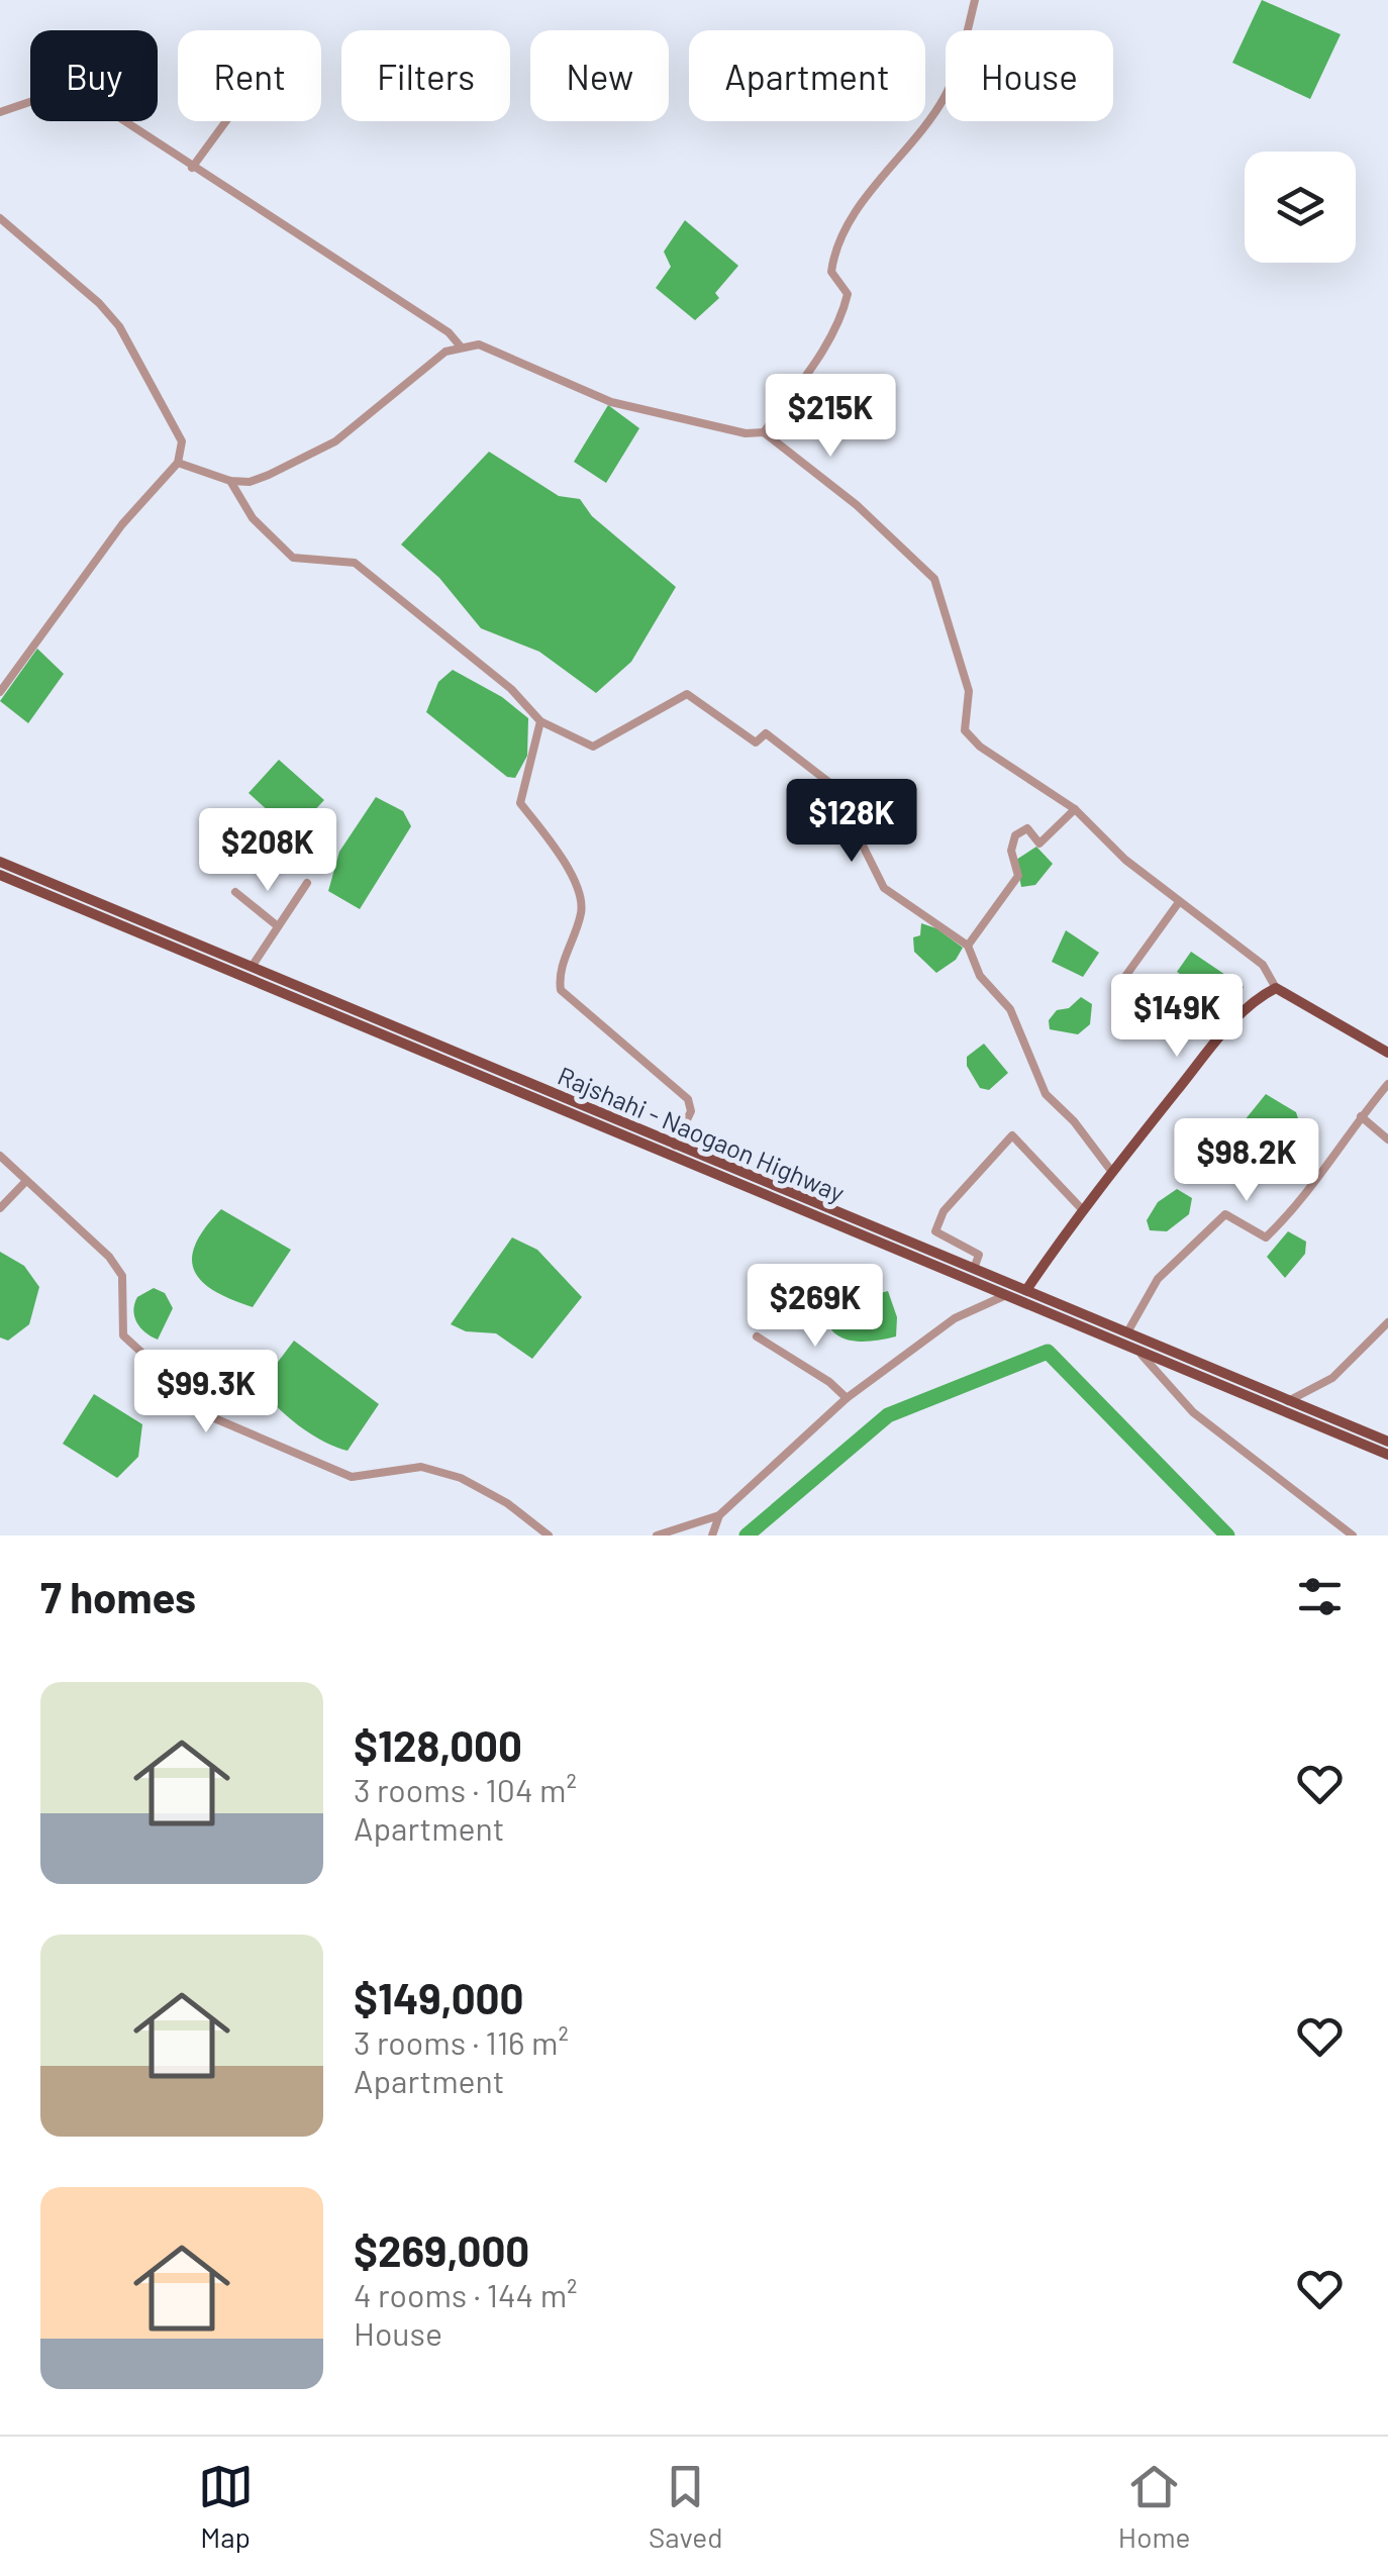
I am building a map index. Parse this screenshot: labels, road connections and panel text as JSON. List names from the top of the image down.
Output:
{
  "streets": {
    "main road": ["Rajshahi - Naogaon Highway"]
  },
  "page": {
    "chip": [
      "Buy",
      "Rent",
      "Filters",
      "New",
      "Apartment",
      "House"
    ],
    "price": [
      "$215K",
      "$128K",
      "$208K",
      "$149K",
      "$98.2K",
      "$269K",
      "$99.3K"
    ],
    "heading": "7 homes",
    "list": [
      {
        "name": "$128,000",
        "note": "3 rooms · 104 m² · Apartment"
      },
      {
        "name": "$149,000",
        "note": "3 rooms · 116 m² · Apartment"
      },
      {
        "name": "$269,000",
        "note": "4 rooms · 144 m² · House"
      }
    ],
    "tabs": ["Map", "Saved", "Home"]
  }
}
